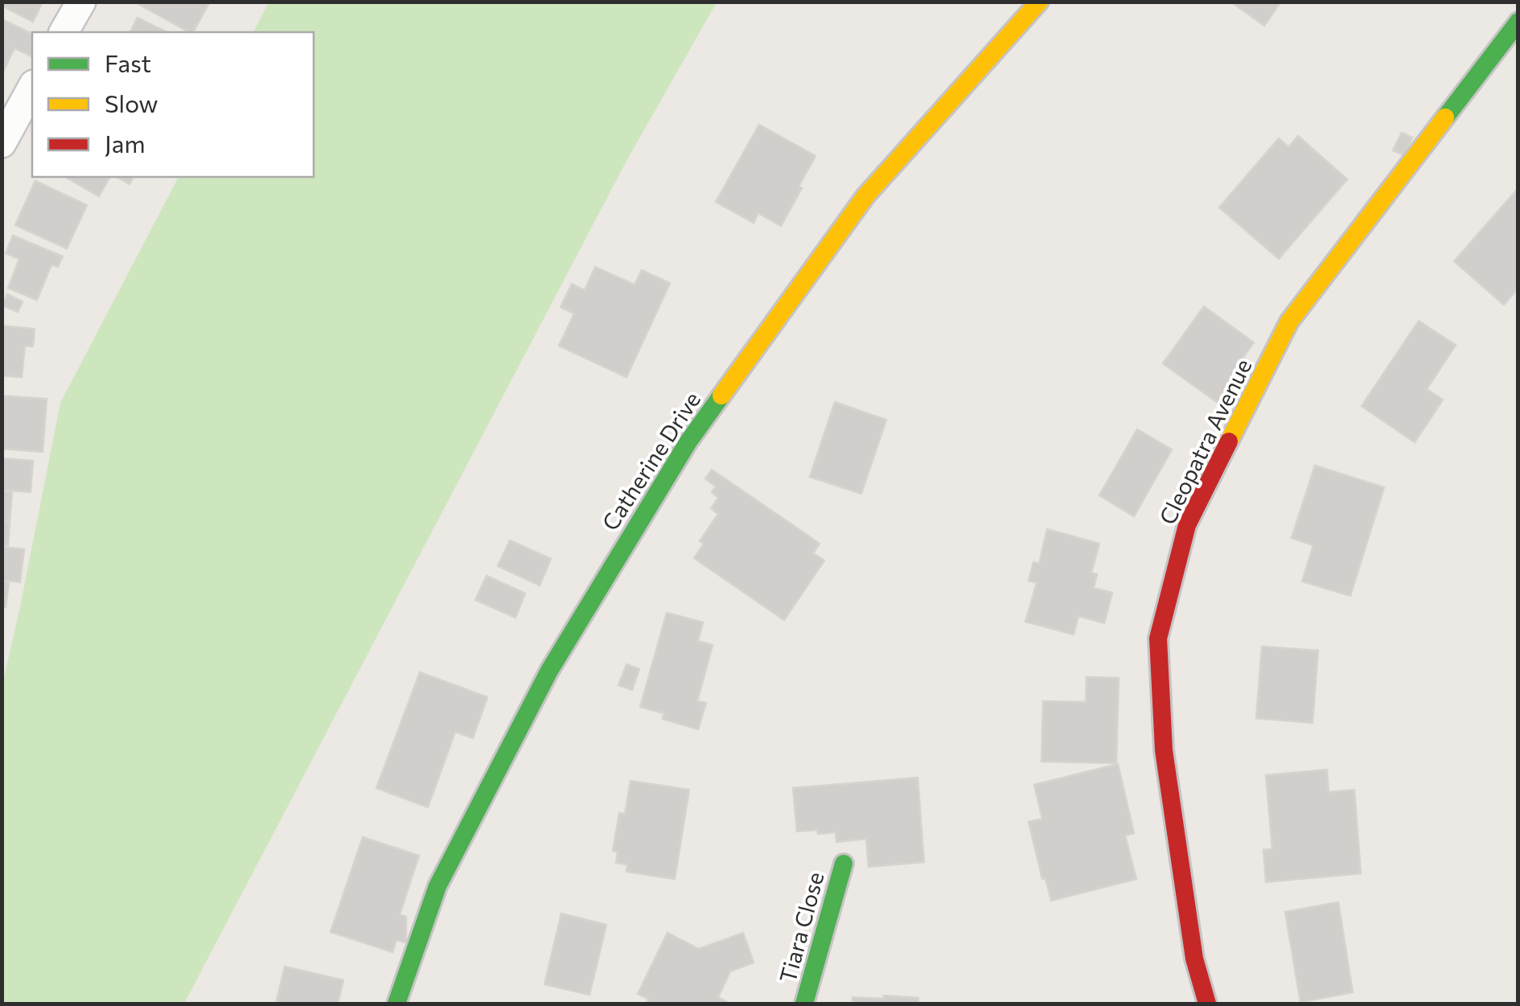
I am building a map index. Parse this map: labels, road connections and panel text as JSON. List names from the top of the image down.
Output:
{
  "streets": {
    "street": ["Cleopatra Avenue", "Catherine Drive", "Tiara Close"]
  },
  "legend": ["Fast", "Slow", "Jam"]
}
